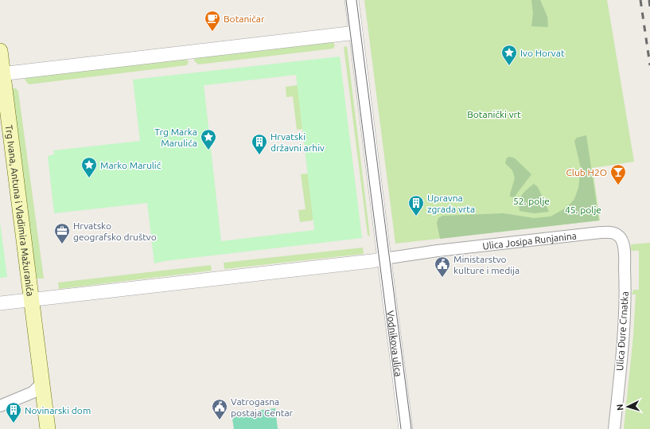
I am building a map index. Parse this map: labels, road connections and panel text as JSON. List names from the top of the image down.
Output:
{
  "streets": {
    "main road": ["Trg Ivana, Antuna i Vladimira Mažuranića"],
    "street": ["Ulica Josipa Runjanina", "Ulica Đure Crnatka", "Vodnikova ulica"]
  },
  "crossings": [
    ["Ulica Josipa Runjanina", "Ulica Đure Crnatka"],
    ["Ulica Josipa Runjanina", "Vodnikova ulica"]
  ],
  "parks": ["Botanički vrt", "52. polje", "45. polje"],
  "places": {
    "cafe": ["Botaničar"],
    "place": ["Ivo Horvat", "Trg Marka Marulića", "Marko Marulić"],
    "building": ["Hrvatski državni arhiv", "Upravna zgrada vrta", "Novinarski dom"],
    "bar": ["Club H2O"],
    "office": ["Hrvatsko geografsko društvo"],
    "public building": ["Ministarstvo kulture i medija", "Vatrogasna postaja Centar"]
  },
  "north": "left"
}
